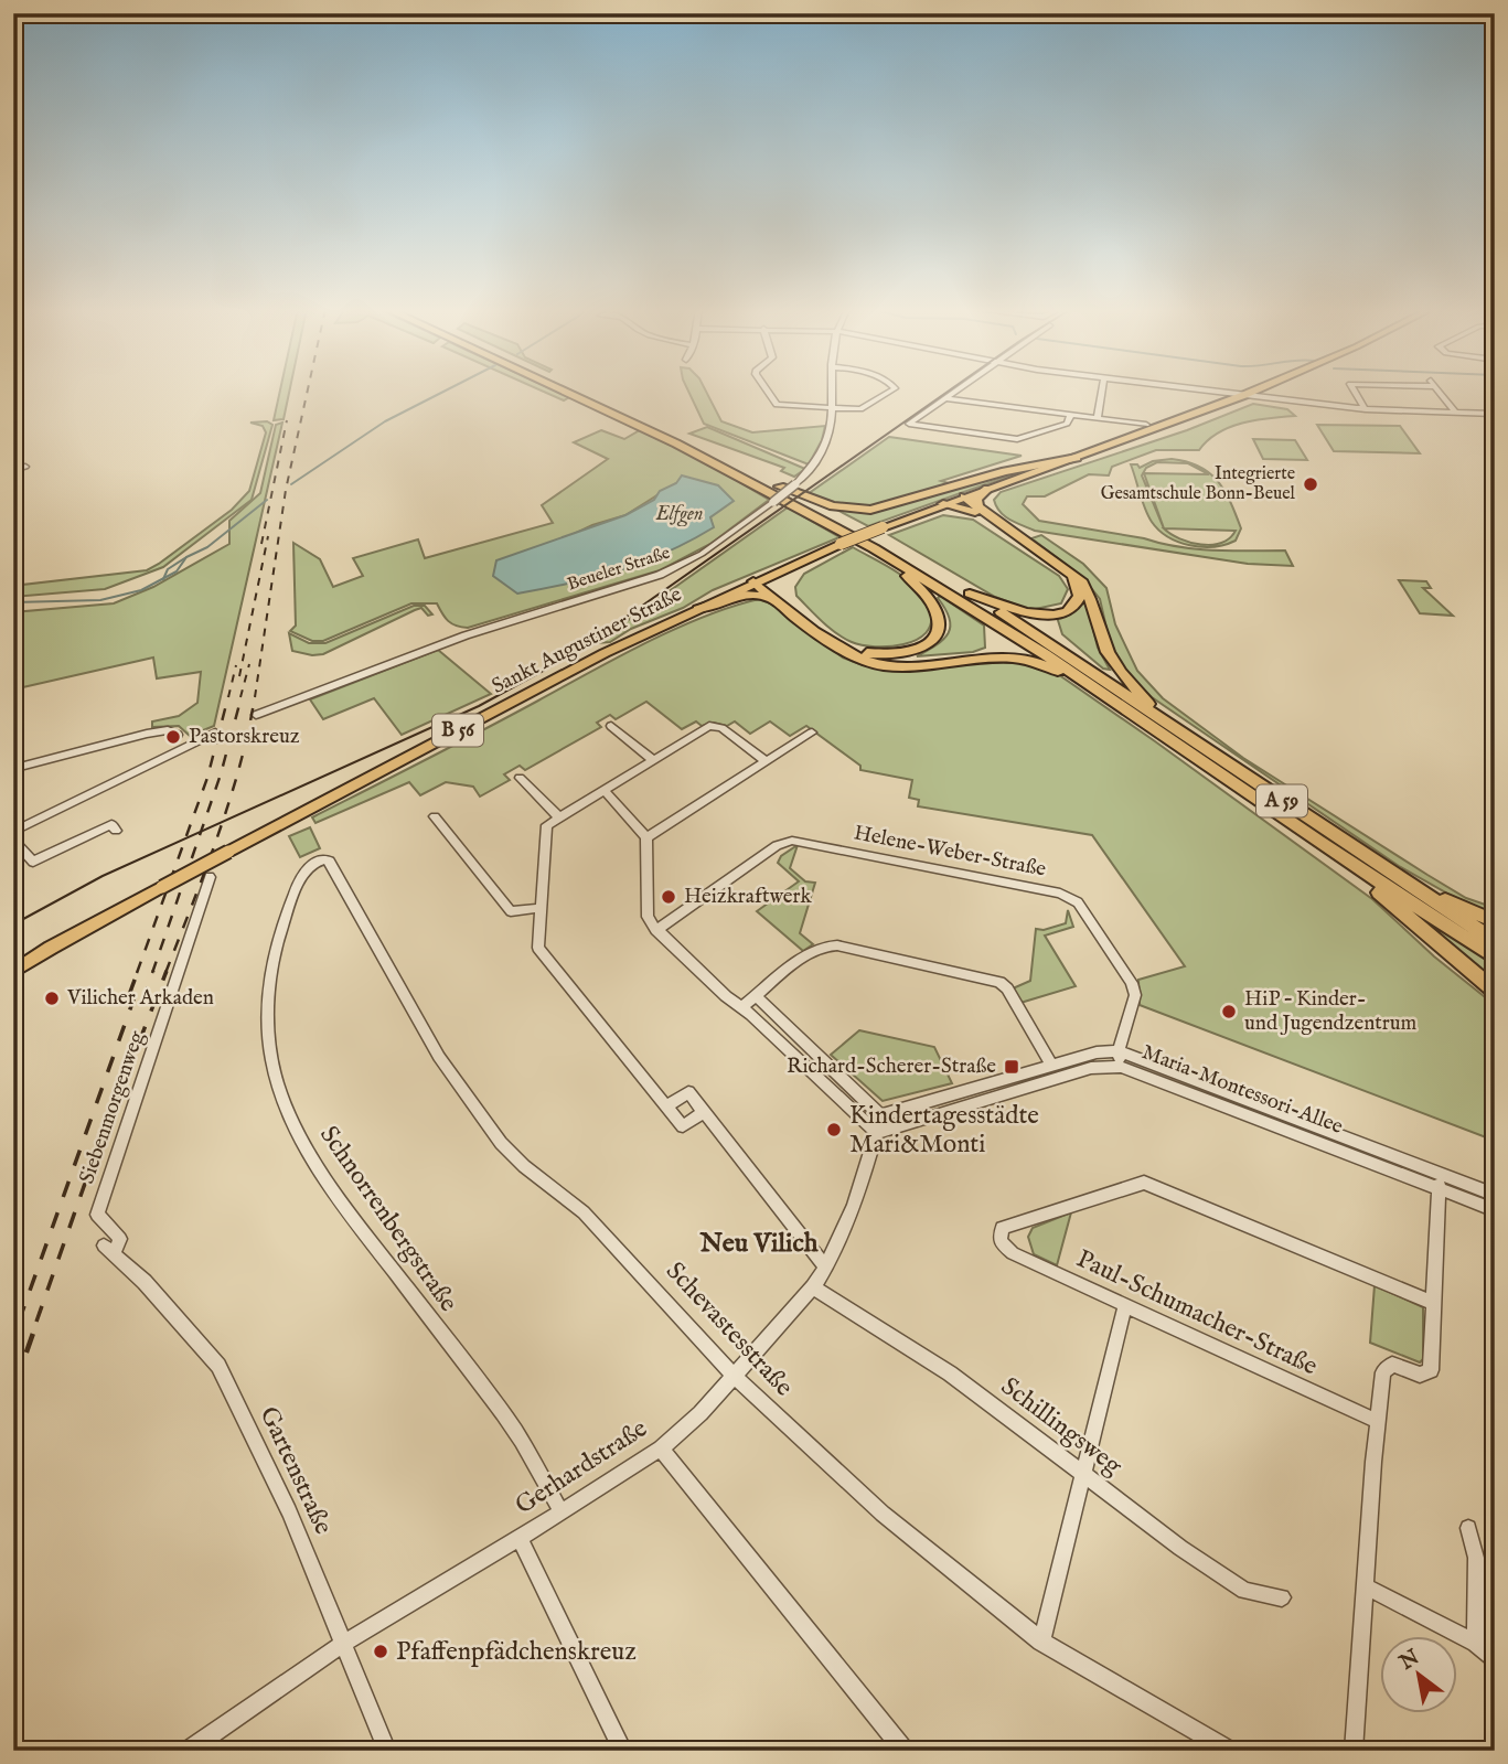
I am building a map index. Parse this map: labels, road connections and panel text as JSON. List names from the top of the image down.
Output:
{
  "streets": {
    "highway": ["A 59"],
    "main road": ["Sankt Augustiner Straße", "B 56"],
    "street": [
      "Beueler Straße",
      "Helene-Weber-Straße",
      "Maria-Montessori-Allee",
      "Siebenmorgenweg",
      "Schnorrenbergstraße",
      "Paul-Schumacher-Straße",
      "Schevastesstraße",
      "Schillingsweg",
      "Gerhardstraße",
      "Gartenstraße"
    ]
  },
  "crossings": [
    ["Helene-Weber-Straße", "Maria-Montessori-Allee"],
    ["Maria-Montessori-Allee", "Gerhardstraße"],
    ["Siebenmorgenweg", "Gartenstraße"],
    ["Schnorrenbergstraße", "Schevastesstraße"],
    ["Schnorrenbergstraße", "Gerhardstraße"],
    ["Schevastesstraße", "Gerhardstraße"],
    ["Schillingsweg", "Gerhardstraße"],
    ["Gerhardstraße", "Gartenstraße"]
  ],
  "districts": ["Neu Vilich"],
  "water": ["Elfgen"],
  "places": {
    "other": [
      "Integrierte Gesamtschule Bonn-Beuel",
      "Pastorskreuz",
      "Heizkraftwerk",
      "Vilicher Arkaden",
      "HiP – Kinder- und Jugendzentrum",
      "Kindertagesstädte Mari&Monti",
      "Pfaffenpfädchenskreuz"
    ],
    "transit": ["Richard-Scherer-Straße"]
  },
  "north": "top left"
}
